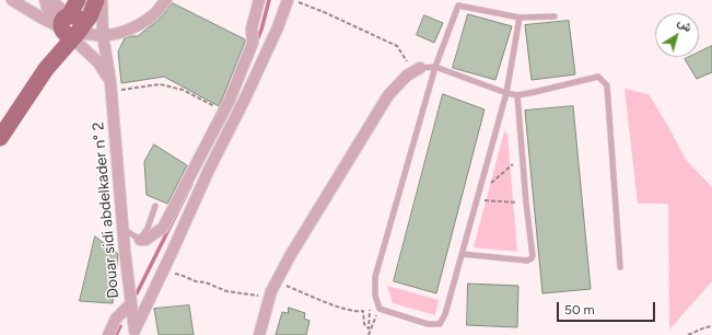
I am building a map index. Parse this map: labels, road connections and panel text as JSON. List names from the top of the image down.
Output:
{
  "streets": {
    "street": ["Douar sidi abdelkader n° 2"]
  },
  "scale_bar": "50 m",
  "north": "top right"
}
